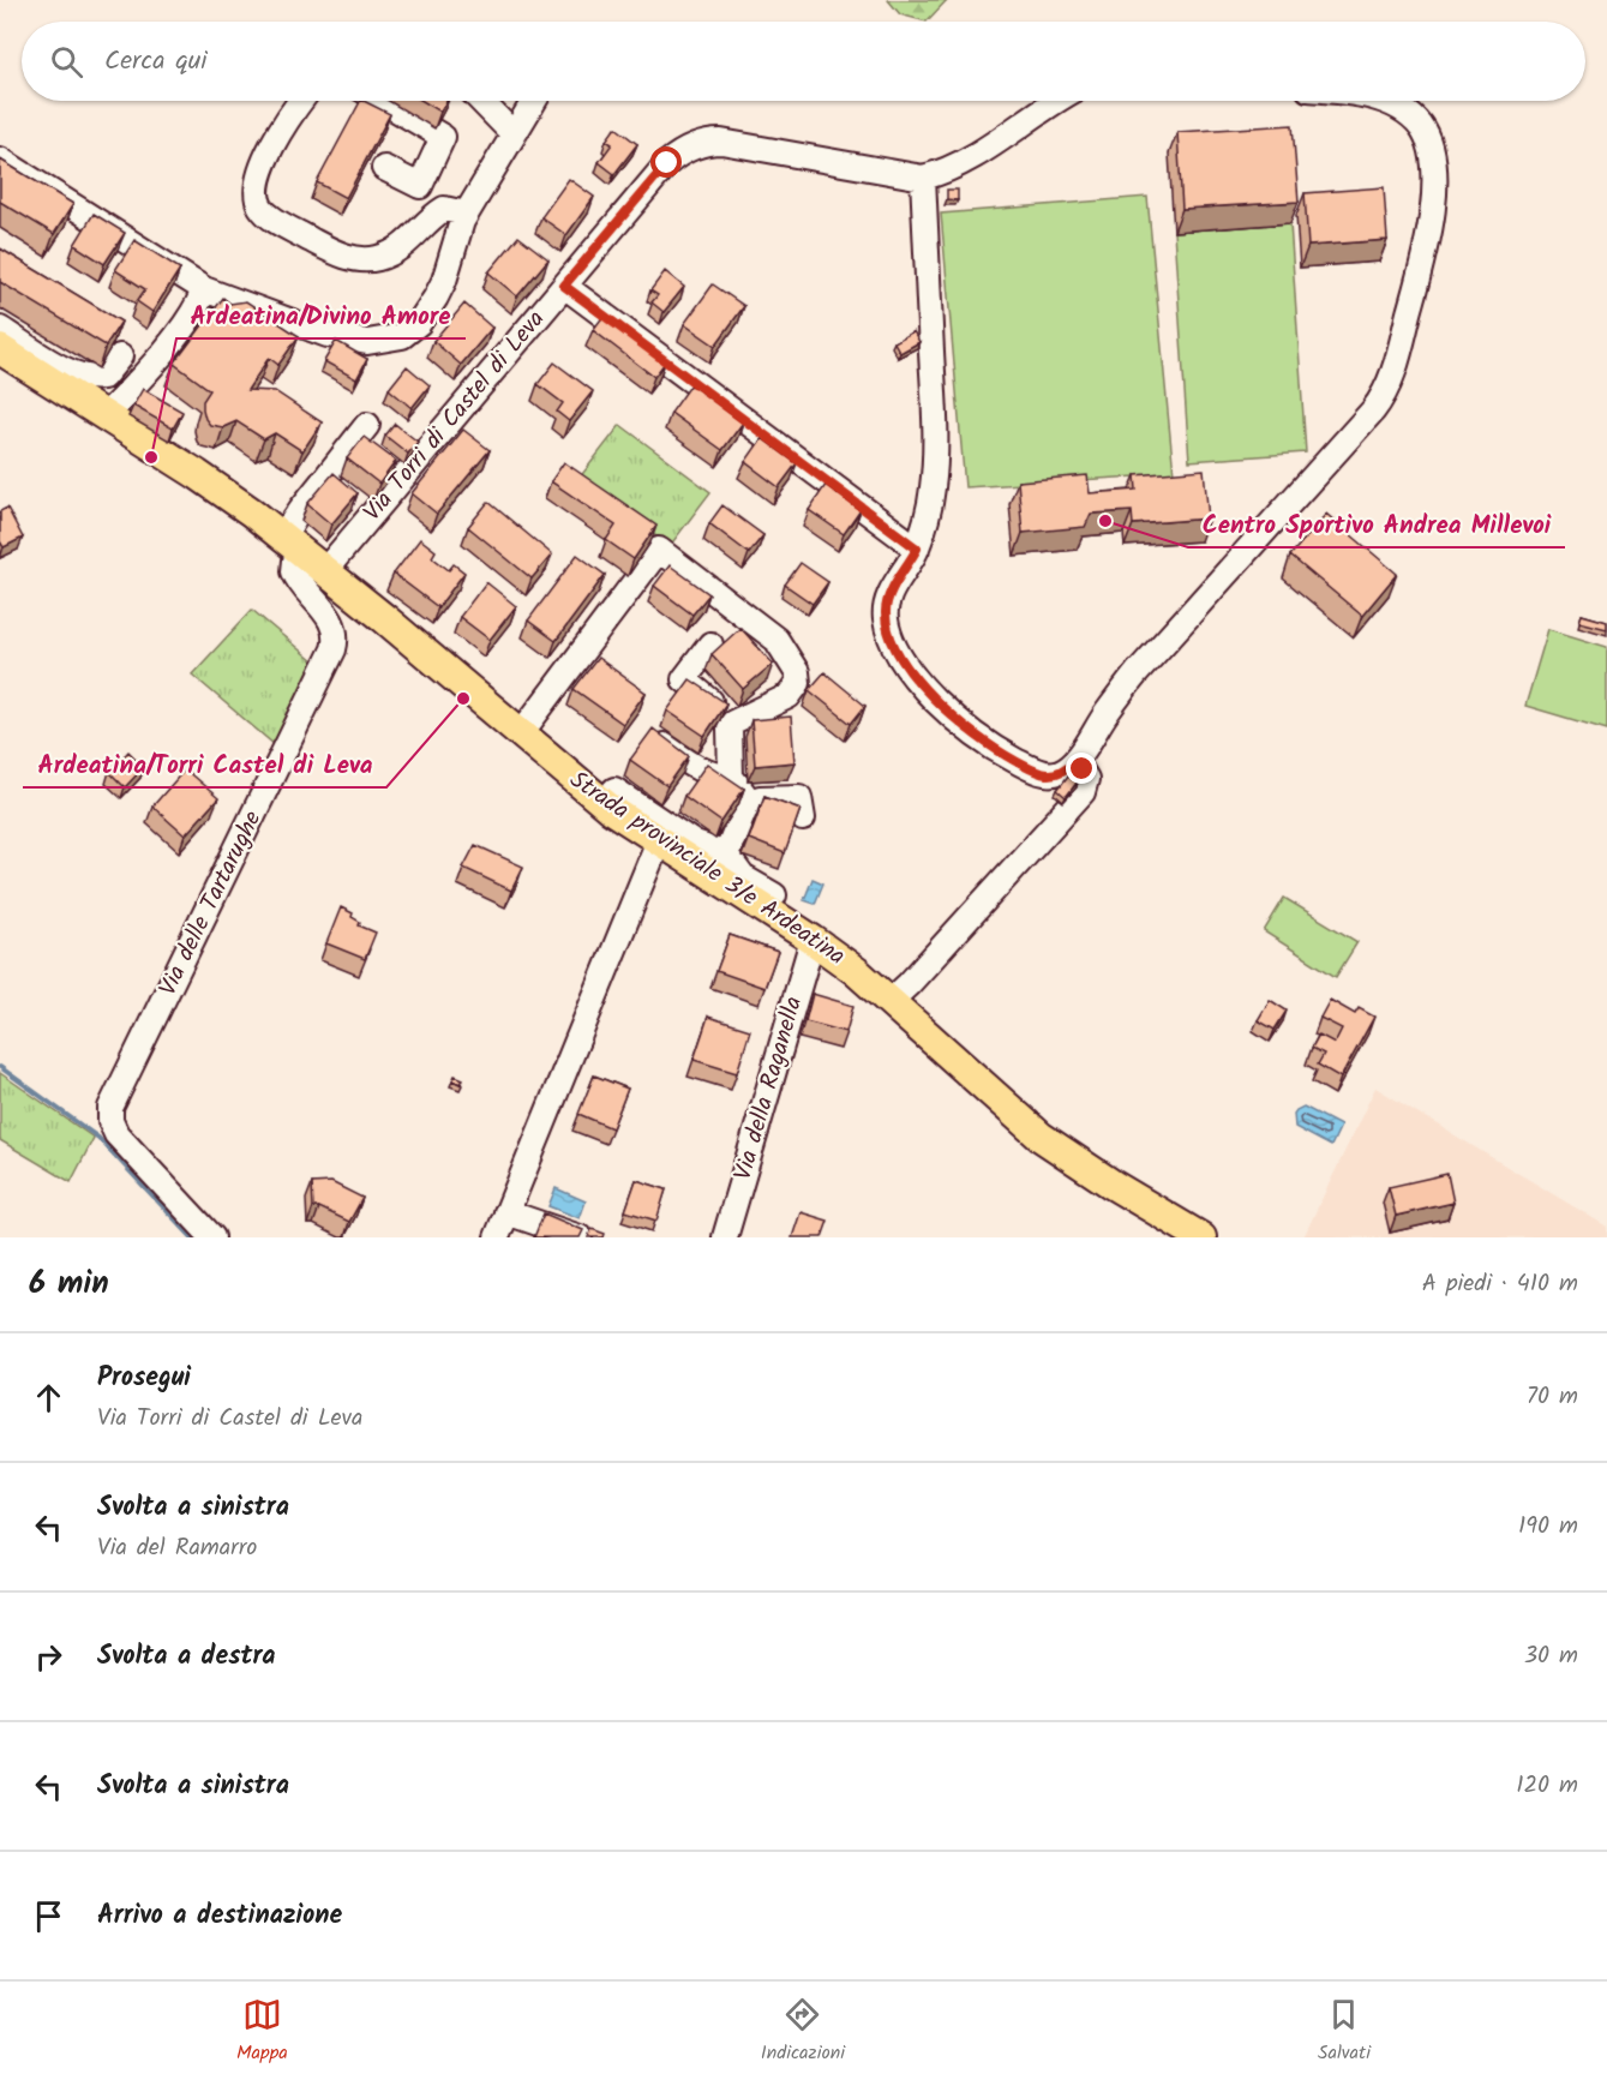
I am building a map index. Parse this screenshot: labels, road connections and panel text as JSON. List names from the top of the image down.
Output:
{
  "streets": {
    "main road": ["Strada provinciale 3/e Ardeatina"],
    "street": ["Via Torri di Castel di Leva", "Via delle Tartarughe", "Via della Raganella"]
  },
  "crossings": [
    ["Via Torri di Castel di Leva", "Strada provinciale 3/e Ardeatina"],
    ["Strada provinciale 3/e Ardeatina", "Via delle Tartarughe"],
    ["Strada provinciale 3/e Ardeatina", "Via della Raganella"]
  ],
  "places": ["Ardeatina/Divino Amore", "Centro Sportivo Andrea Millevoi", "Ardeatina/Torri Castel di Leva"],
  "page": {
    "search": "Cerca qui",
    "heading": ["6 min", "A piedi · 410 m"],
    "list": [
      ["Prosegui", "Via Torri di Castel di Leva", "70 m"],
      ["Svolta a sinistra", "Via del Ramarro", "190 m"],
      ["Svolta a destra", "30 m"],
      ["Svolta a sinistra", "120 m"],
      "Arrivo a destinazione"
    ],
    "nav": ["Mappa", "Indicazioni", "Salvati"]
  }
}
